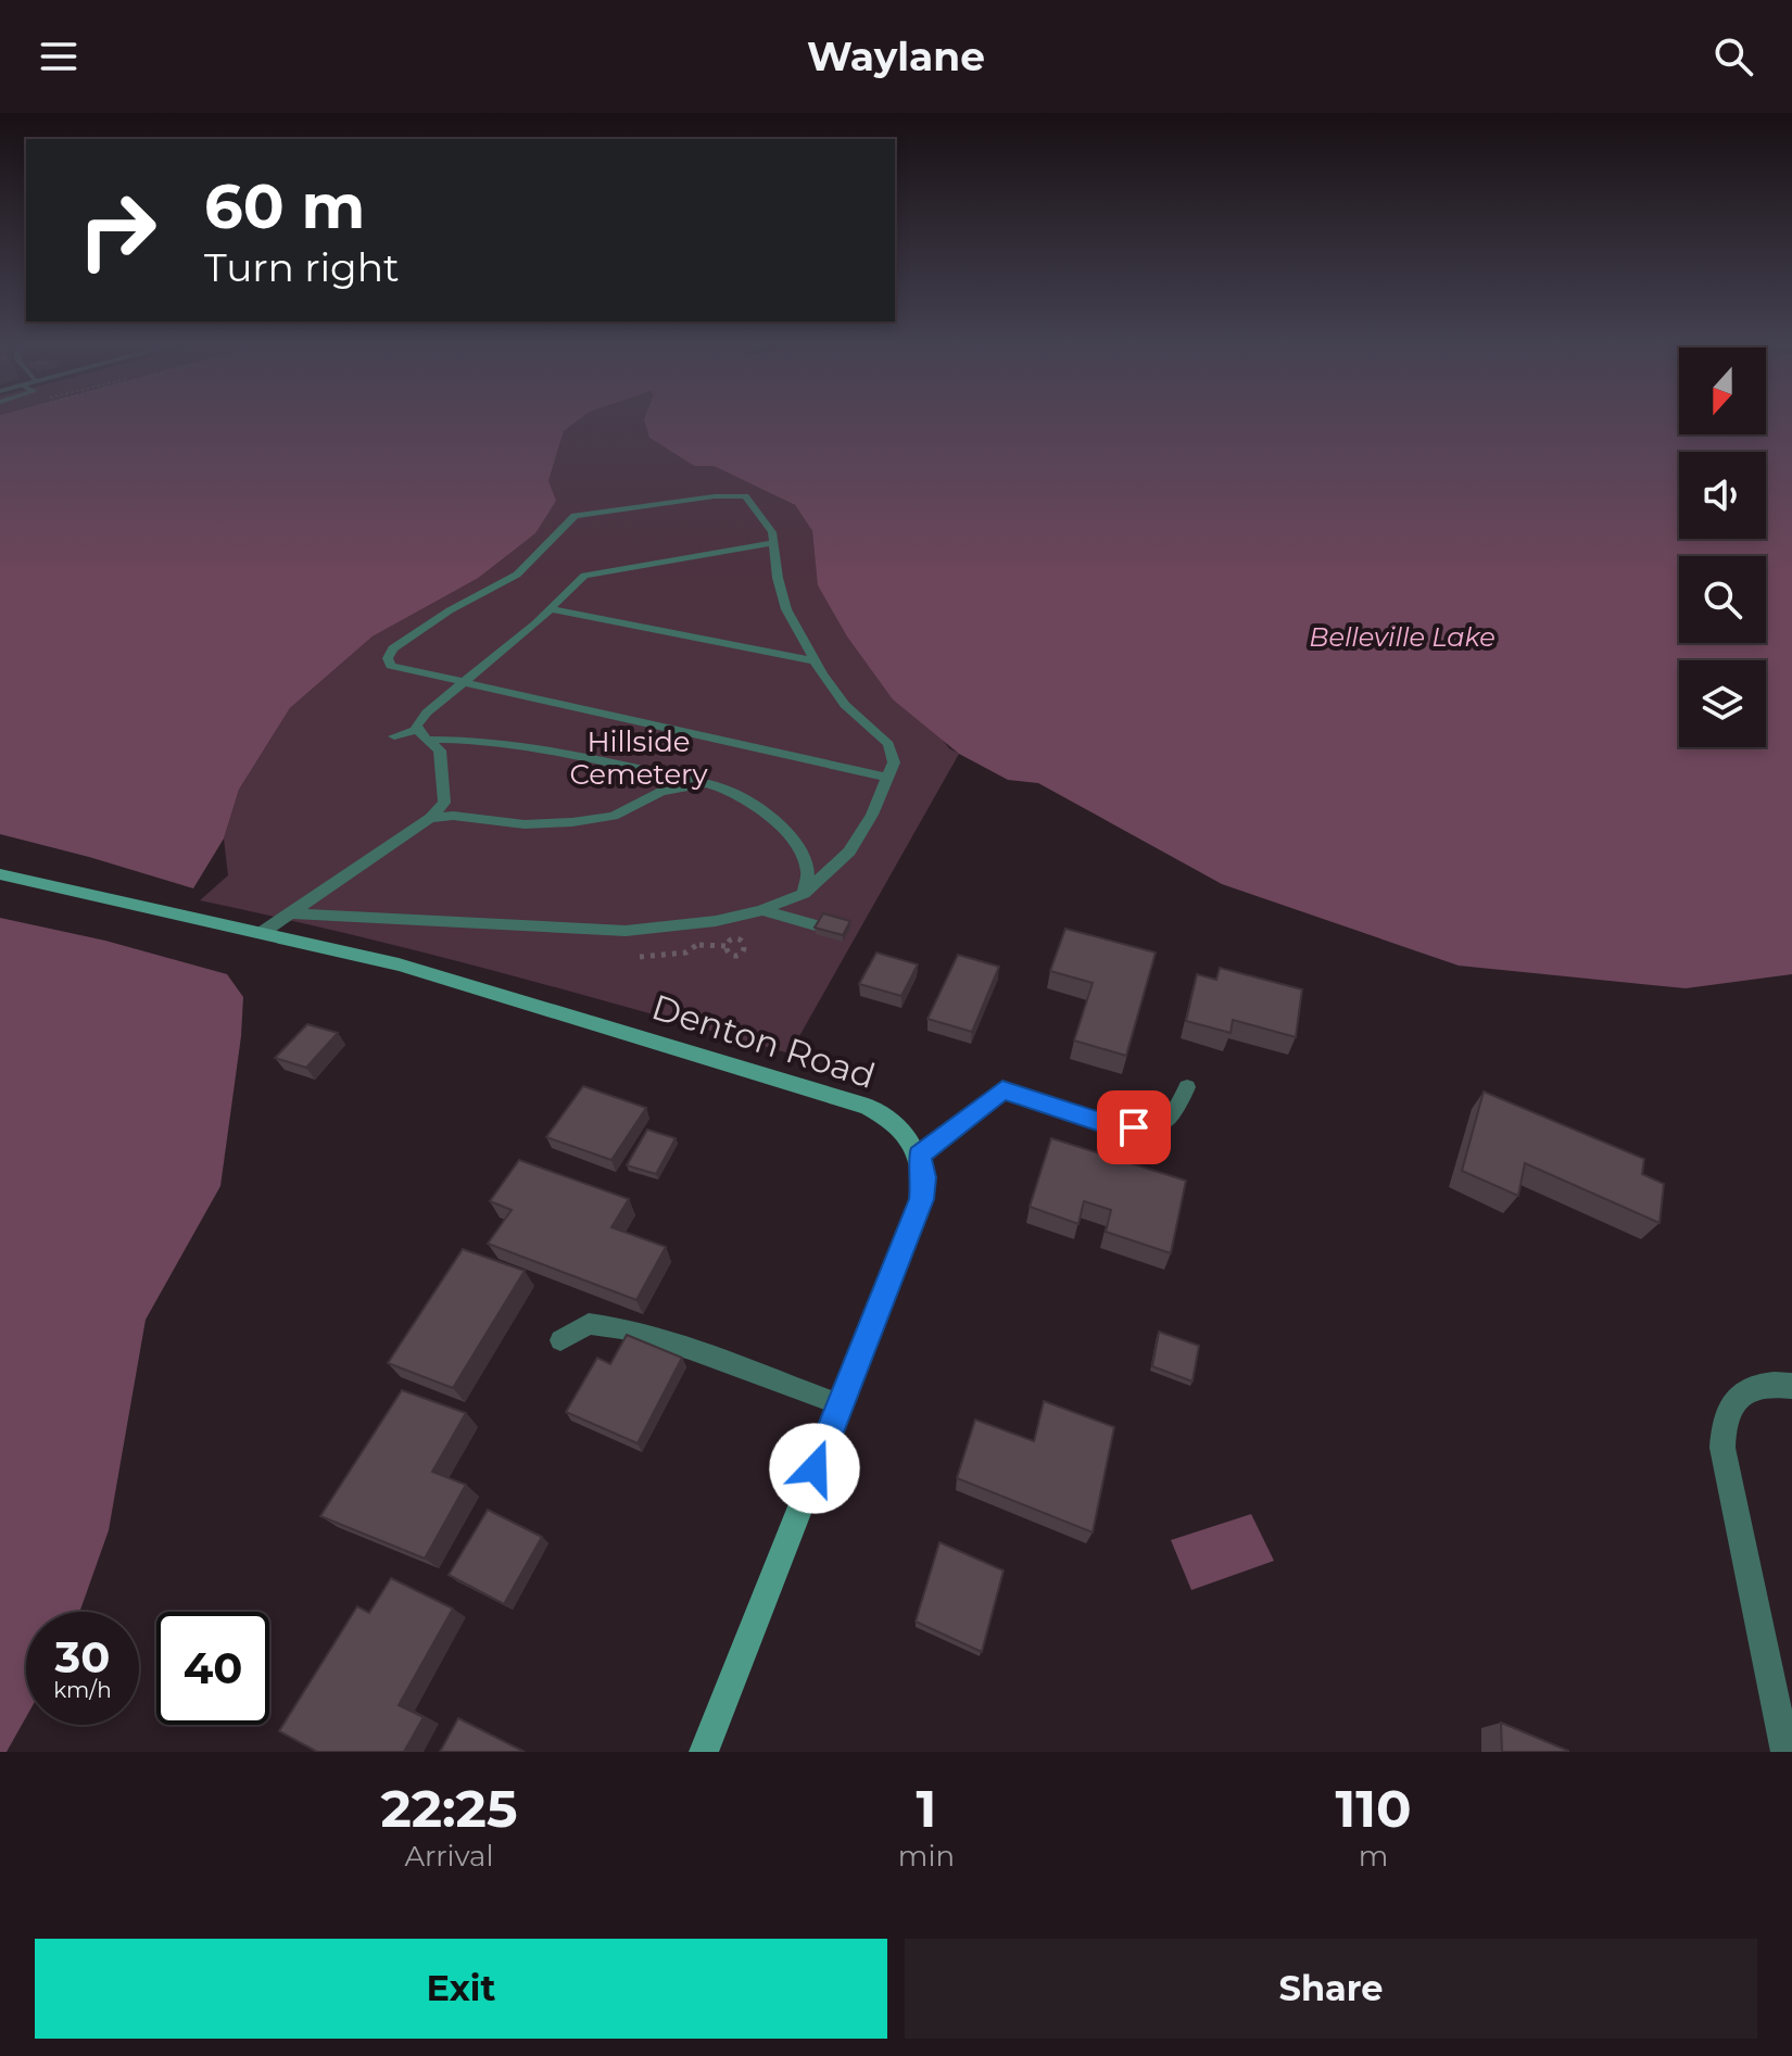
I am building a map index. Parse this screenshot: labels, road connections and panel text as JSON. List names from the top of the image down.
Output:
{
  "streets": {
    "street": ["Denton Road"]
  },
  "water": ["Belleville Lake"],
  "parks": ["Hillside Cemetery"],
  "north": "bottom",
  "page": {
    "header": "Waylane",
    "turn": ["60 m", "Turn right"],
    "speed": "30 km/h",
    "limit": "40",
    "eta": [
      "22:25",
      "Arrival",
      "1",
      "min",
      "110",
      "m"
    ],
    "buttons": ["Exit", "Share"]
  }
}
